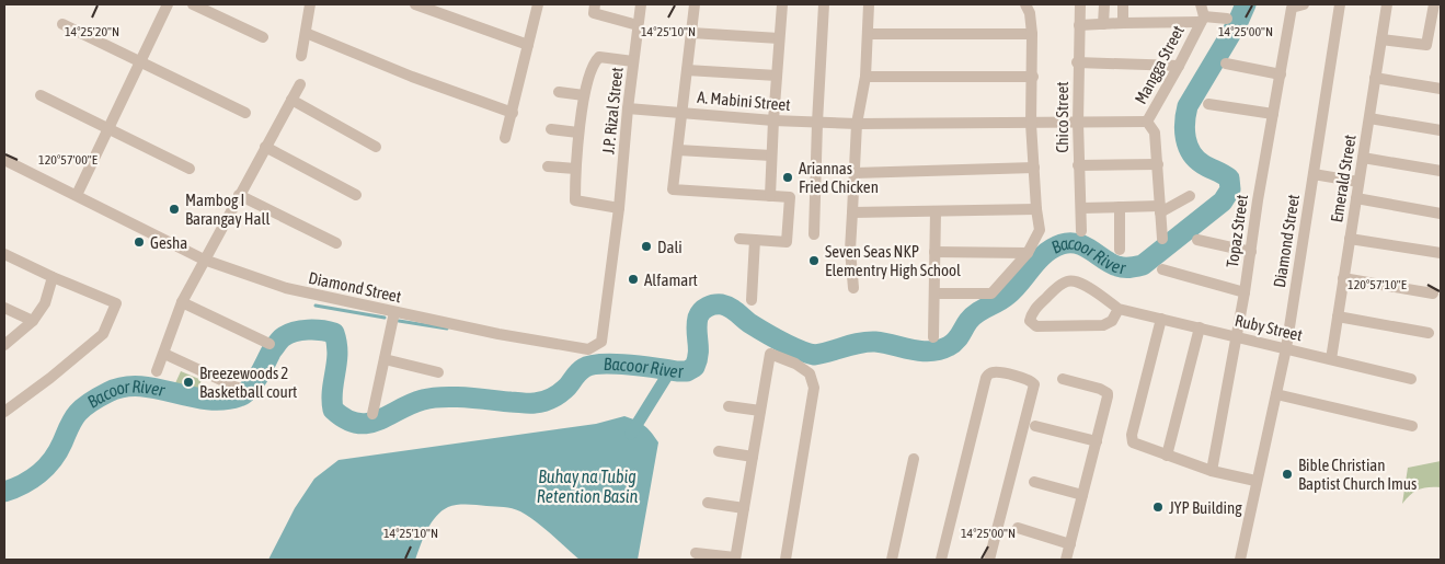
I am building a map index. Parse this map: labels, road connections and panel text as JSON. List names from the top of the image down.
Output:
{
  "streets": {
    "street": [
      "Mangga Street",
      "A. Mabini Street",
      "J.P. Rizal Street",
      "Chico Street",
      "Emerald Street",
      "Topaz Street",
      "Diamond Street",
      "Ruby Street"
    ]
  },
  "crossings": [
    ["Mangga Street", "A. Mabini Street"],
    ["A. Mabini Street", "J.P. Rizal Street"],
    ["A. Mabini Street", "Chico Street"],
    ["J.P. Rizal Street", "Diamond Street"],
    ["Emerald Street", "Ruby Street"],
    ["Topaz Street", "Ruby Street"],
    ["Diamond Street", "Ruby Street"]
  ],
  "water": ["Bacoor River", "Buhay na Tubig Retention Basin"],
  "places": [
    "Ariannas Fried Chicken",
    "Mambog I Barangay Hall",
    "Gesha",
    "Dali",
    "Seven Seas NKP Elementry High School",
    "Alfamart",
    "Breezewoods 2 Basketball court",
    "Bible Christian Baptist Church Imus",
    "JYP Building"
  ],
  "coordinates": [
    "14°25'20\"N",
    "14°25'00\"N",
    "14°25'10\"N",
    "120°57'00\"E",
    "120°57'10\"E"
  ]
}
